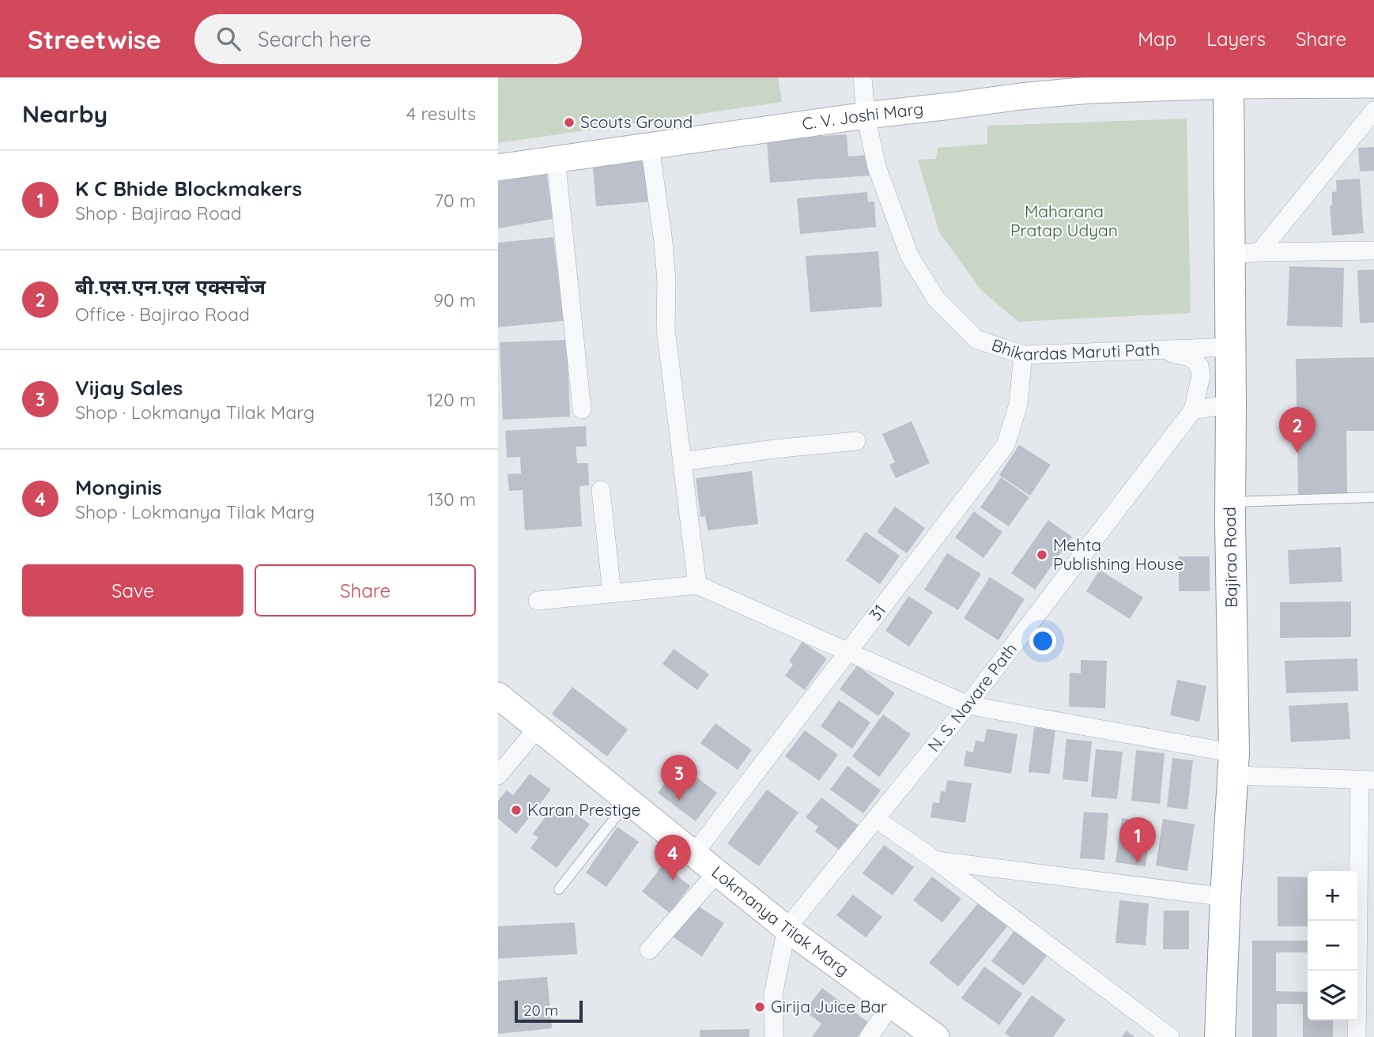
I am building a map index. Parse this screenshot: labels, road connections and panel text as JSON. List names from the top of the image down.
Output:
{
  "streets": {
    "highway": ["Bajirao Road"],
    "street": [
      "C. V. Joshi Marg",
      "Bhikardas Maruti Path",
      "31",
      "N. S. Navare Path",
      "Lokmanya Tilak Marg"
    ]
  },
  "crossings": [
    ["C. V. Joshi Marg", "Bhikardas Maruti Path"],
    ["C. V. Joshi Marg", "Bajirao Road"],
    ["Bhikardas Maruti Path", "Bajirao Road"],
    ["Bhikardas Maruti Path", "31"],
    ["Bhikardas Maruti Path", "N. S. Navare Path"],
    ["31", "Lokmanya Tilak Marg"],
    ["N. S. Navare Path", "Lokmanya Tilak Marg"]
  ],
  "parks": ["Maharana Pratap Udyan"],
  "places": [
    "Scouts Ground",
    "Mehta Publishing House",
    "Karan Prestige",
    "Girija Juice Bar"
  ],
  "scale_bar": "20 m",
  "page": {
    "header": "Streetwise",
    "search": "Search here",
    "nav": ["Map", "Layers", "Share"],
    "heading": ["Nearby", "4 results"],
    "list": [
      {
        "mark": "1",
        "name": "K C Bhide Blockmakers",
        "note": "Shop · Bajirao Road",
        "value": "70 m"
      },
      {
        "mark": "2",
        "name": "बी.एस.एन.एल एक्सचेंज",
        "note": "Office · Bajirao Road",
        "value": "90 m"
      },
      {
        "mark": "3",
        "name": "Vijay Sales",
        "note": "Shop · Lokmanya Tilak Marg",
        "value": "120 m"
      },
      {
        "mark": "4",
        "name": "Monginis",
        "note": "Shop · Lokmanya Tilak Marg",
        "value": "130 m"
      }
    ],
    "pins": [
      "2",
      "3",
      "1",
      "4"
    ],
    "buttons": ["Save", "Share"],
    "map_buttons": ["+", "−"],
    "scale": "20 m"
  }
}
